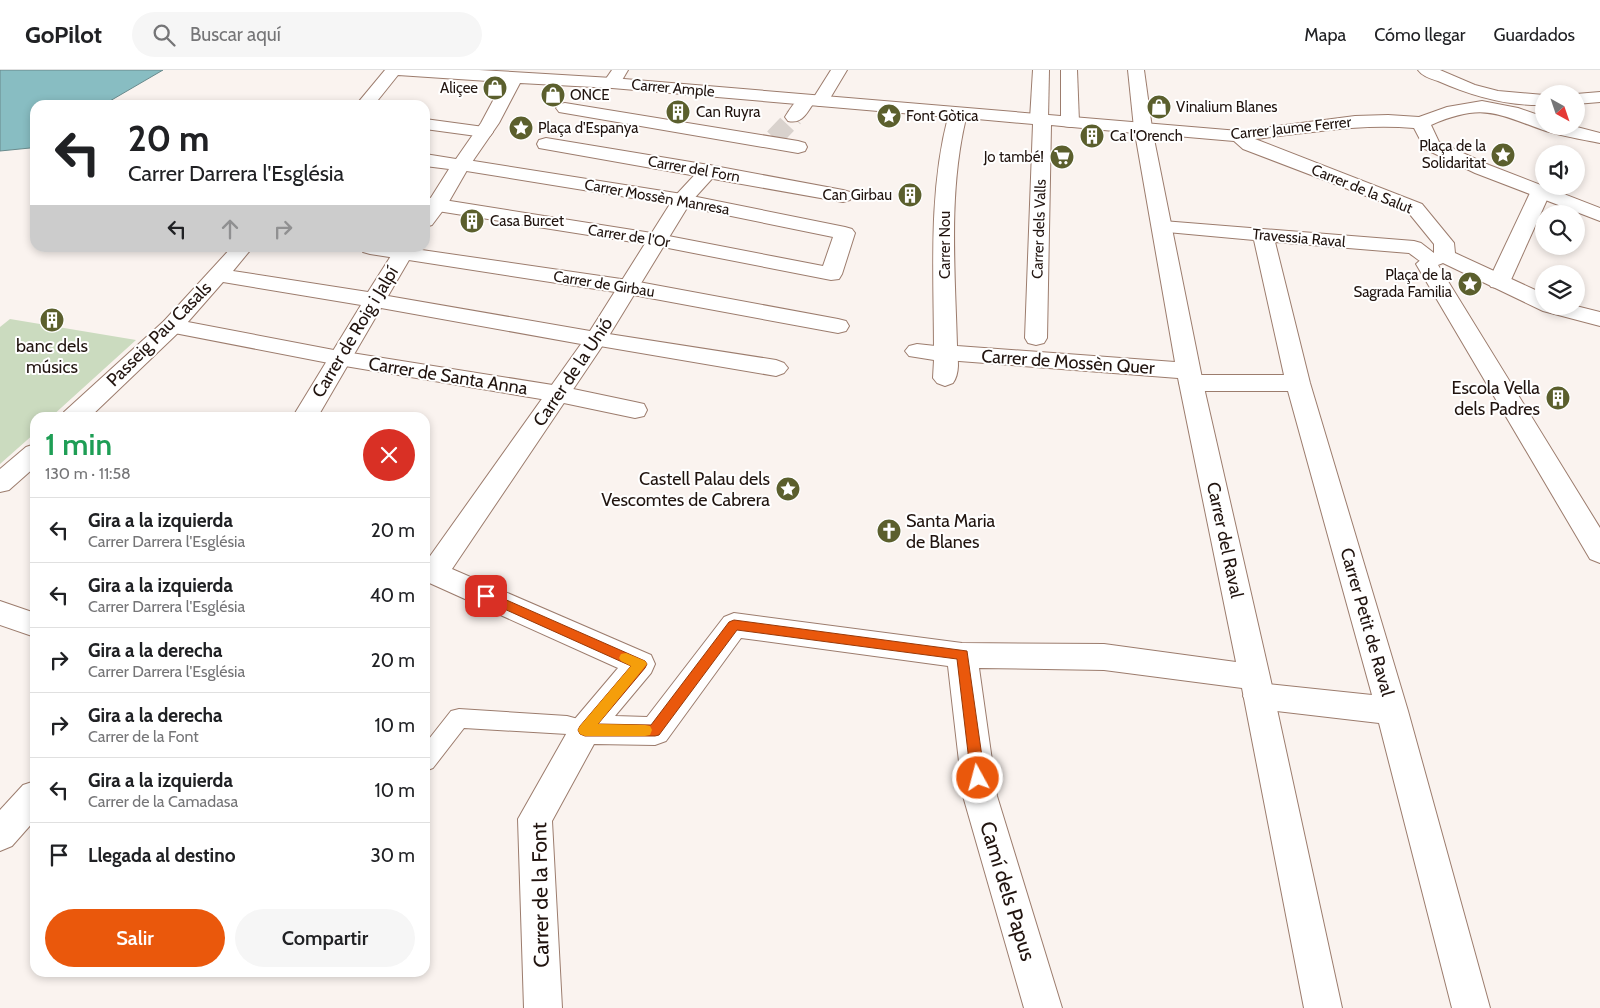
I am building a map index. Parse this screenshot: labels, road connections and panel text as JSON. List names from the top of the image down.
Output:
{
  "streets": {
    "street": [
      "Carrer Ample",
      "Carrer Jaume Ferrer",
      "Carrer del Forn",
      "Carrer de la Salut",
      "Carrer Mossèn Manresa",
      "Carrer dels Valls",
      "Carrer de l'Or",
      "Travessia Raval",
      "Carrer Nou",
      "Carrer de Girbau",
      "Carrer de Roig i Jalpí",
      "Passeig Pau Casals",
      "Carrer de Mossèn Quer",
      "Carrer de la Unió",
      "Carrer de Santa Anna",
      "Carrer del Raval",
      "Carrer Petit de Raval",
      "Camí dels Papus",
      "Carrer de la Font"
    ]
  },
  "crossings": [
    ["Carrer Ample", "Carrer Jaume Ferrer"],
    ["Carrer Ample", "Carrer dels Valls"],
    ["Carrer Ample", "Carrer Nou"],
    ["Carrer Jaume Ferrer", "Carrer de la Salut"],
    ["Carrer Jaume Ferrer", "Carrer dels Valls"],
    ["Carrer Jaume Ferrer", "Carrer del Raval"],
    ["Carrer del Forn", "Carrer de la Unió"],
    ["Carrer de la Salut", "Travessia Raval"],
    ["Carrer Mossèn Manresa", "Carrer de l'Or"],
    ["Carrer Mossèn Manresa", "Carrer de la Unió"],
    ["Carrer de l'Or", "Carrer de la Unió"],
    ["Travessia Raval", "Carrer del Raval"],
    ["Travessia Raval", "Carrer Petit de Raval"],
    ["Carrer Nou", "Carrer de Mossèn Quer"],
    ["Carrer de Girbau", "Carrer de la Unió"],
    ["Carrer de Roig i Jalpí", "Carrer de Santa Anna"],
    ["Passeig Pau Casals", "Carrer de Santa Anna"],
    ["Carrer de Mossèn Quer", "Carrer del Raval"],
    ["Carrer de Mossèn Quer", "Carrer Petit de Raval"],
    ["Carrer de la Unió", "Carrer de Santa Anna"],
    ["Carrer de la Unió", "Carrer de la Font"]
  ],
  "places": {
    "shop": ["Aliçee", "ONCE", "Vinalium Blanes"],
    "building": [
      "Can Ruyra",
      "Ca l'Orench",
      "Can Girbau",
      "Casa Burcet",
      "banc dels músics",
      "Escola Vella dels Padres"
    ],
    "place": [
      "Font Gòtica",
      "Plaça d'Espanya",
      "Plaça de la Solidaritat",
      "Plaça de la Sagrada Familia",
      "Castell Palau dels Vescomtes de Cabrera"
    ],
    "supermarket": ["Jo també!"],
    "church": ["Santa Maria de Blanes"]
  },
  "north": "bottom right",
  "page": {
    "header": "GoPilot",
    "search": "Buscar aquí",
    "nav": ["Mapa", "Cómo llegar", "Guardados"],
    "turn": ["20 m", "Carrer Darrera l'Església"],
    "heading": ["1 min", "130 m · 11:58"],
    "list": [
      {
        "name": "Gira a la izquierda",
        "note": "Carrer Darrera l'Església",
        "value": "20 m"
      },
      {
        "name": "Gira a la izquierda",
        "note": "Carrer Darrera l'Església",
        "value": "40 m"
      },
      {
        "name": "Gira a la derecha",
        "note": "Carrer Darrera l'Església",
        "value": "20 m"
      },
      {
        "name": "Gira a la derecha",
        "note": "Carrer de la Font",
        "value": "10 m"
      },
      {
        "name": "Gira a la izquierda",
        "note": "Carrer de la Camadasa",
        "value": "10 m"
      },
      {
        "name": "Llegada al destino",
        "value": "30 m"
      }
    ],
    "buttons": ["Salir", "Compartir"]
  }
}
